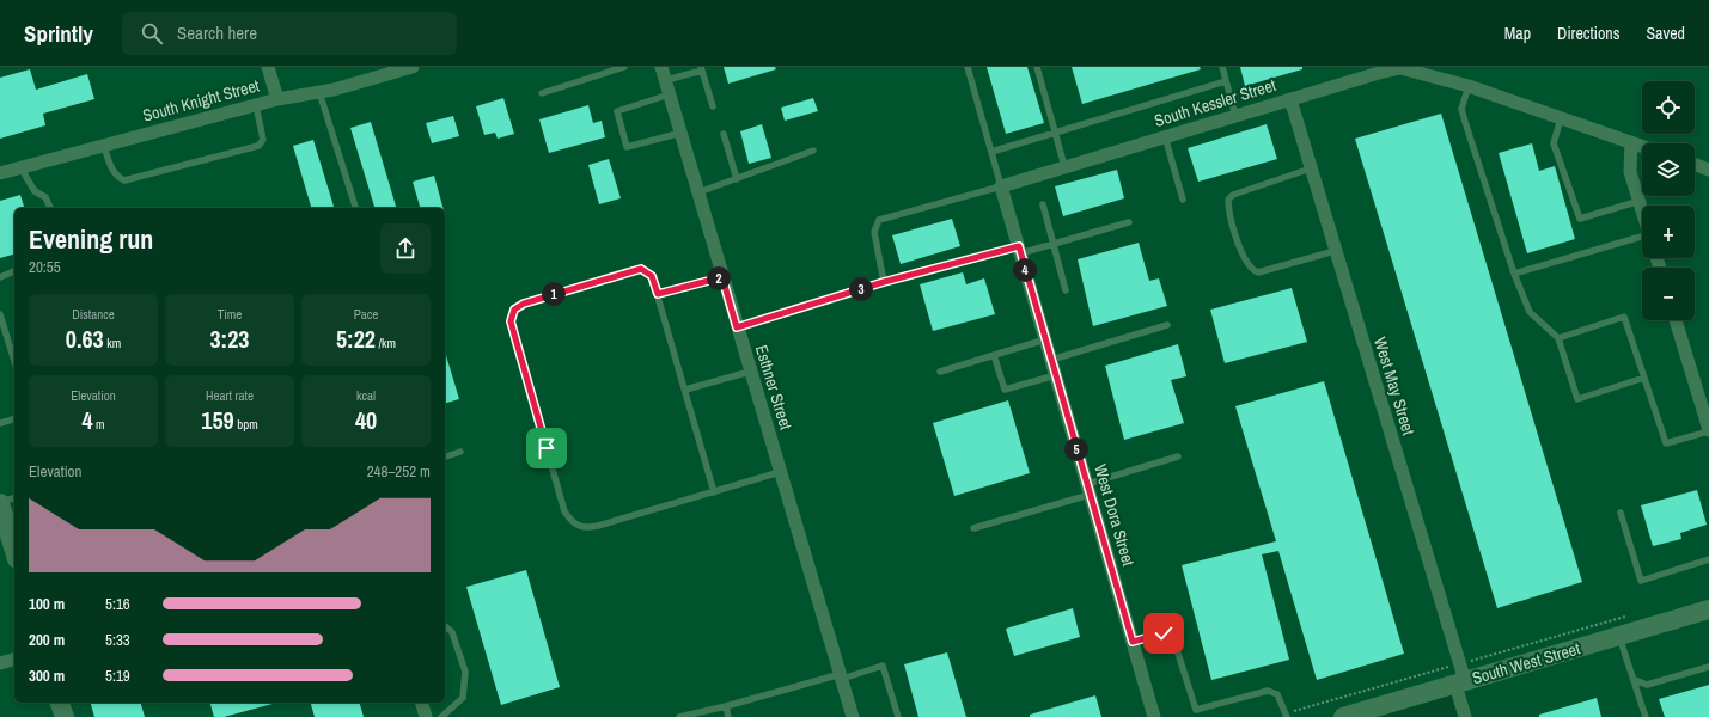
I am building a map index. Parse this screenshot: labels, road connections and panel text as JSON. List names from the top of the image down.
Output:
{
  "streets": {
    "main road": ["South West Street"],
    "street": [
      "South Knight Street",
      "South Kessler Street",
      "West May Street",
      "Esthner Street",
      "West Dora Street"
    ]
  },
  "crossings": [
    ["South Kessler Street", "West May Street"],
    ["South Kessler Street", "West Dora Street"],
    ["West May Street", "South West Street"]
  ],
  "page": {
    "header": "Sprintly",
    "search": "Search here",
    "nav": ["Map", "Directions", "Saved"],
    "map_buttons": ["+", "−"],
    "heading": ["Evening run", "20:55"],
    "pins": [
      "4",
      "2",
      "3",
      "1",
      "5"
    ],
    "stats": [
      ["Distance", "0.63 km"],
      ["Time", "3:23"],
      ["Pace", "5:22 /km"],
      ["Elevation", "4 m"],
      ["Heart rate", "159 bpm"],
      ["kcal", "40"]
    ],
    "chart": ["Elevation", "248–252 m"],
    "list": [
      {
        "name": "100 m",
        "note": "5:16"
      },
      {
        "name": "200 m",
        "note": "5:33"
      },
      {
        "name": "300 m",
        "note": "5:19"
      }
    ]
  }
}
